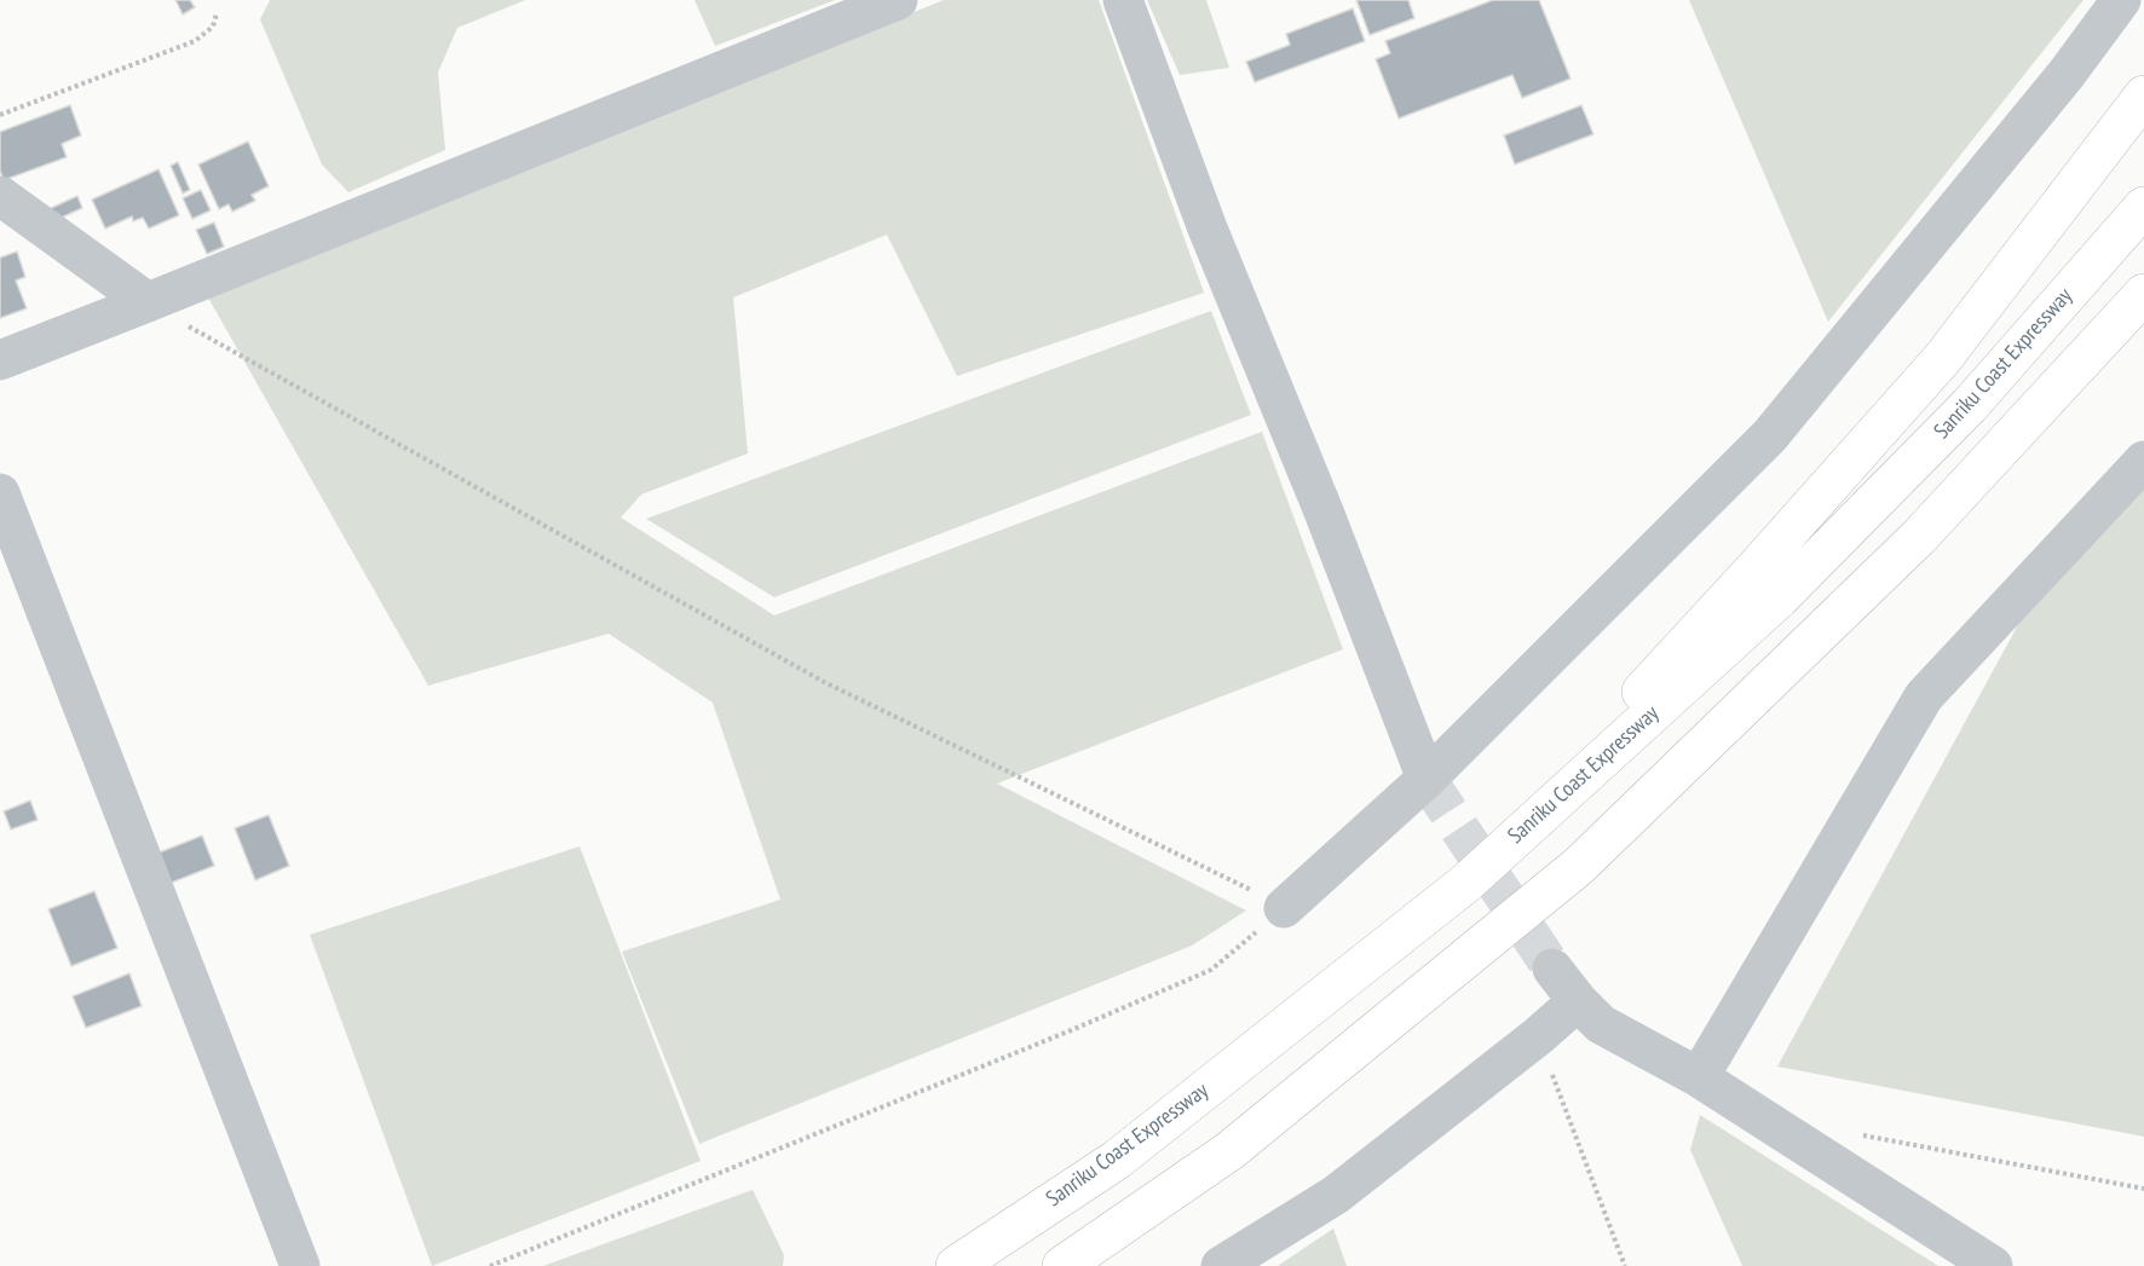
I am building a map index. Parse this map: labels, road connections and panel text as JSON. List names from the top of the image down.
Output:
{
  "streets": {
    "highway": ["Sanriku Coast Expressway"]
  }
}
